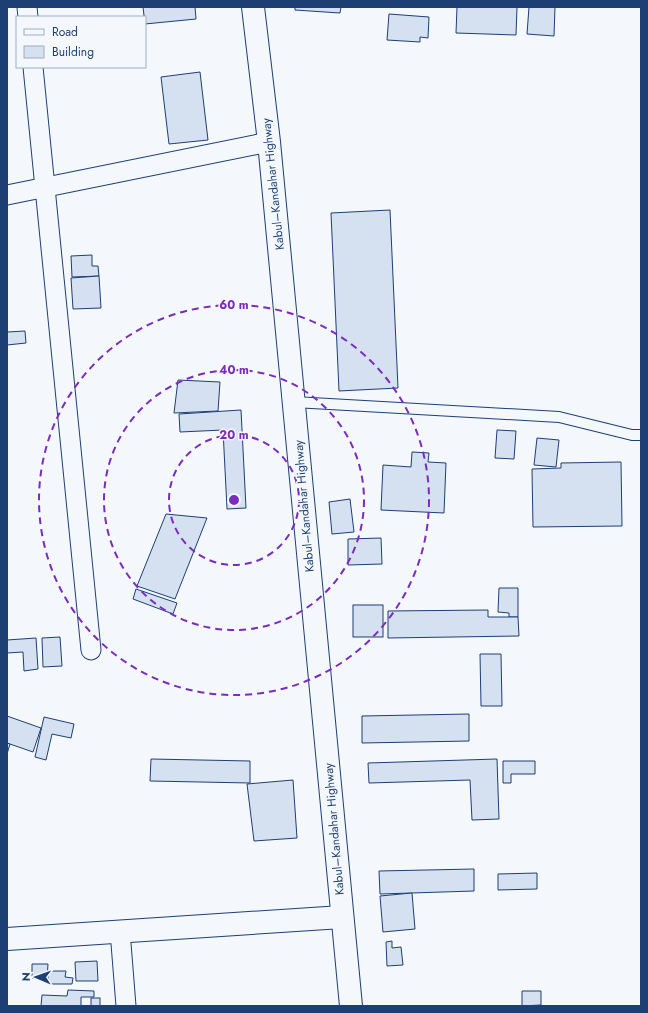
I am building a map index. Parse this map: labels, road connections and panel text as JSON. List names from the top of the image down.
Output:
{
  "streets": {
    "main road": ["Kabul–Kandahar Highway"]
  },
  "legend": ["Road", "Building"],
  "north": "left",
  "rings": ["60 m", "40 m", "20 m"]
}
